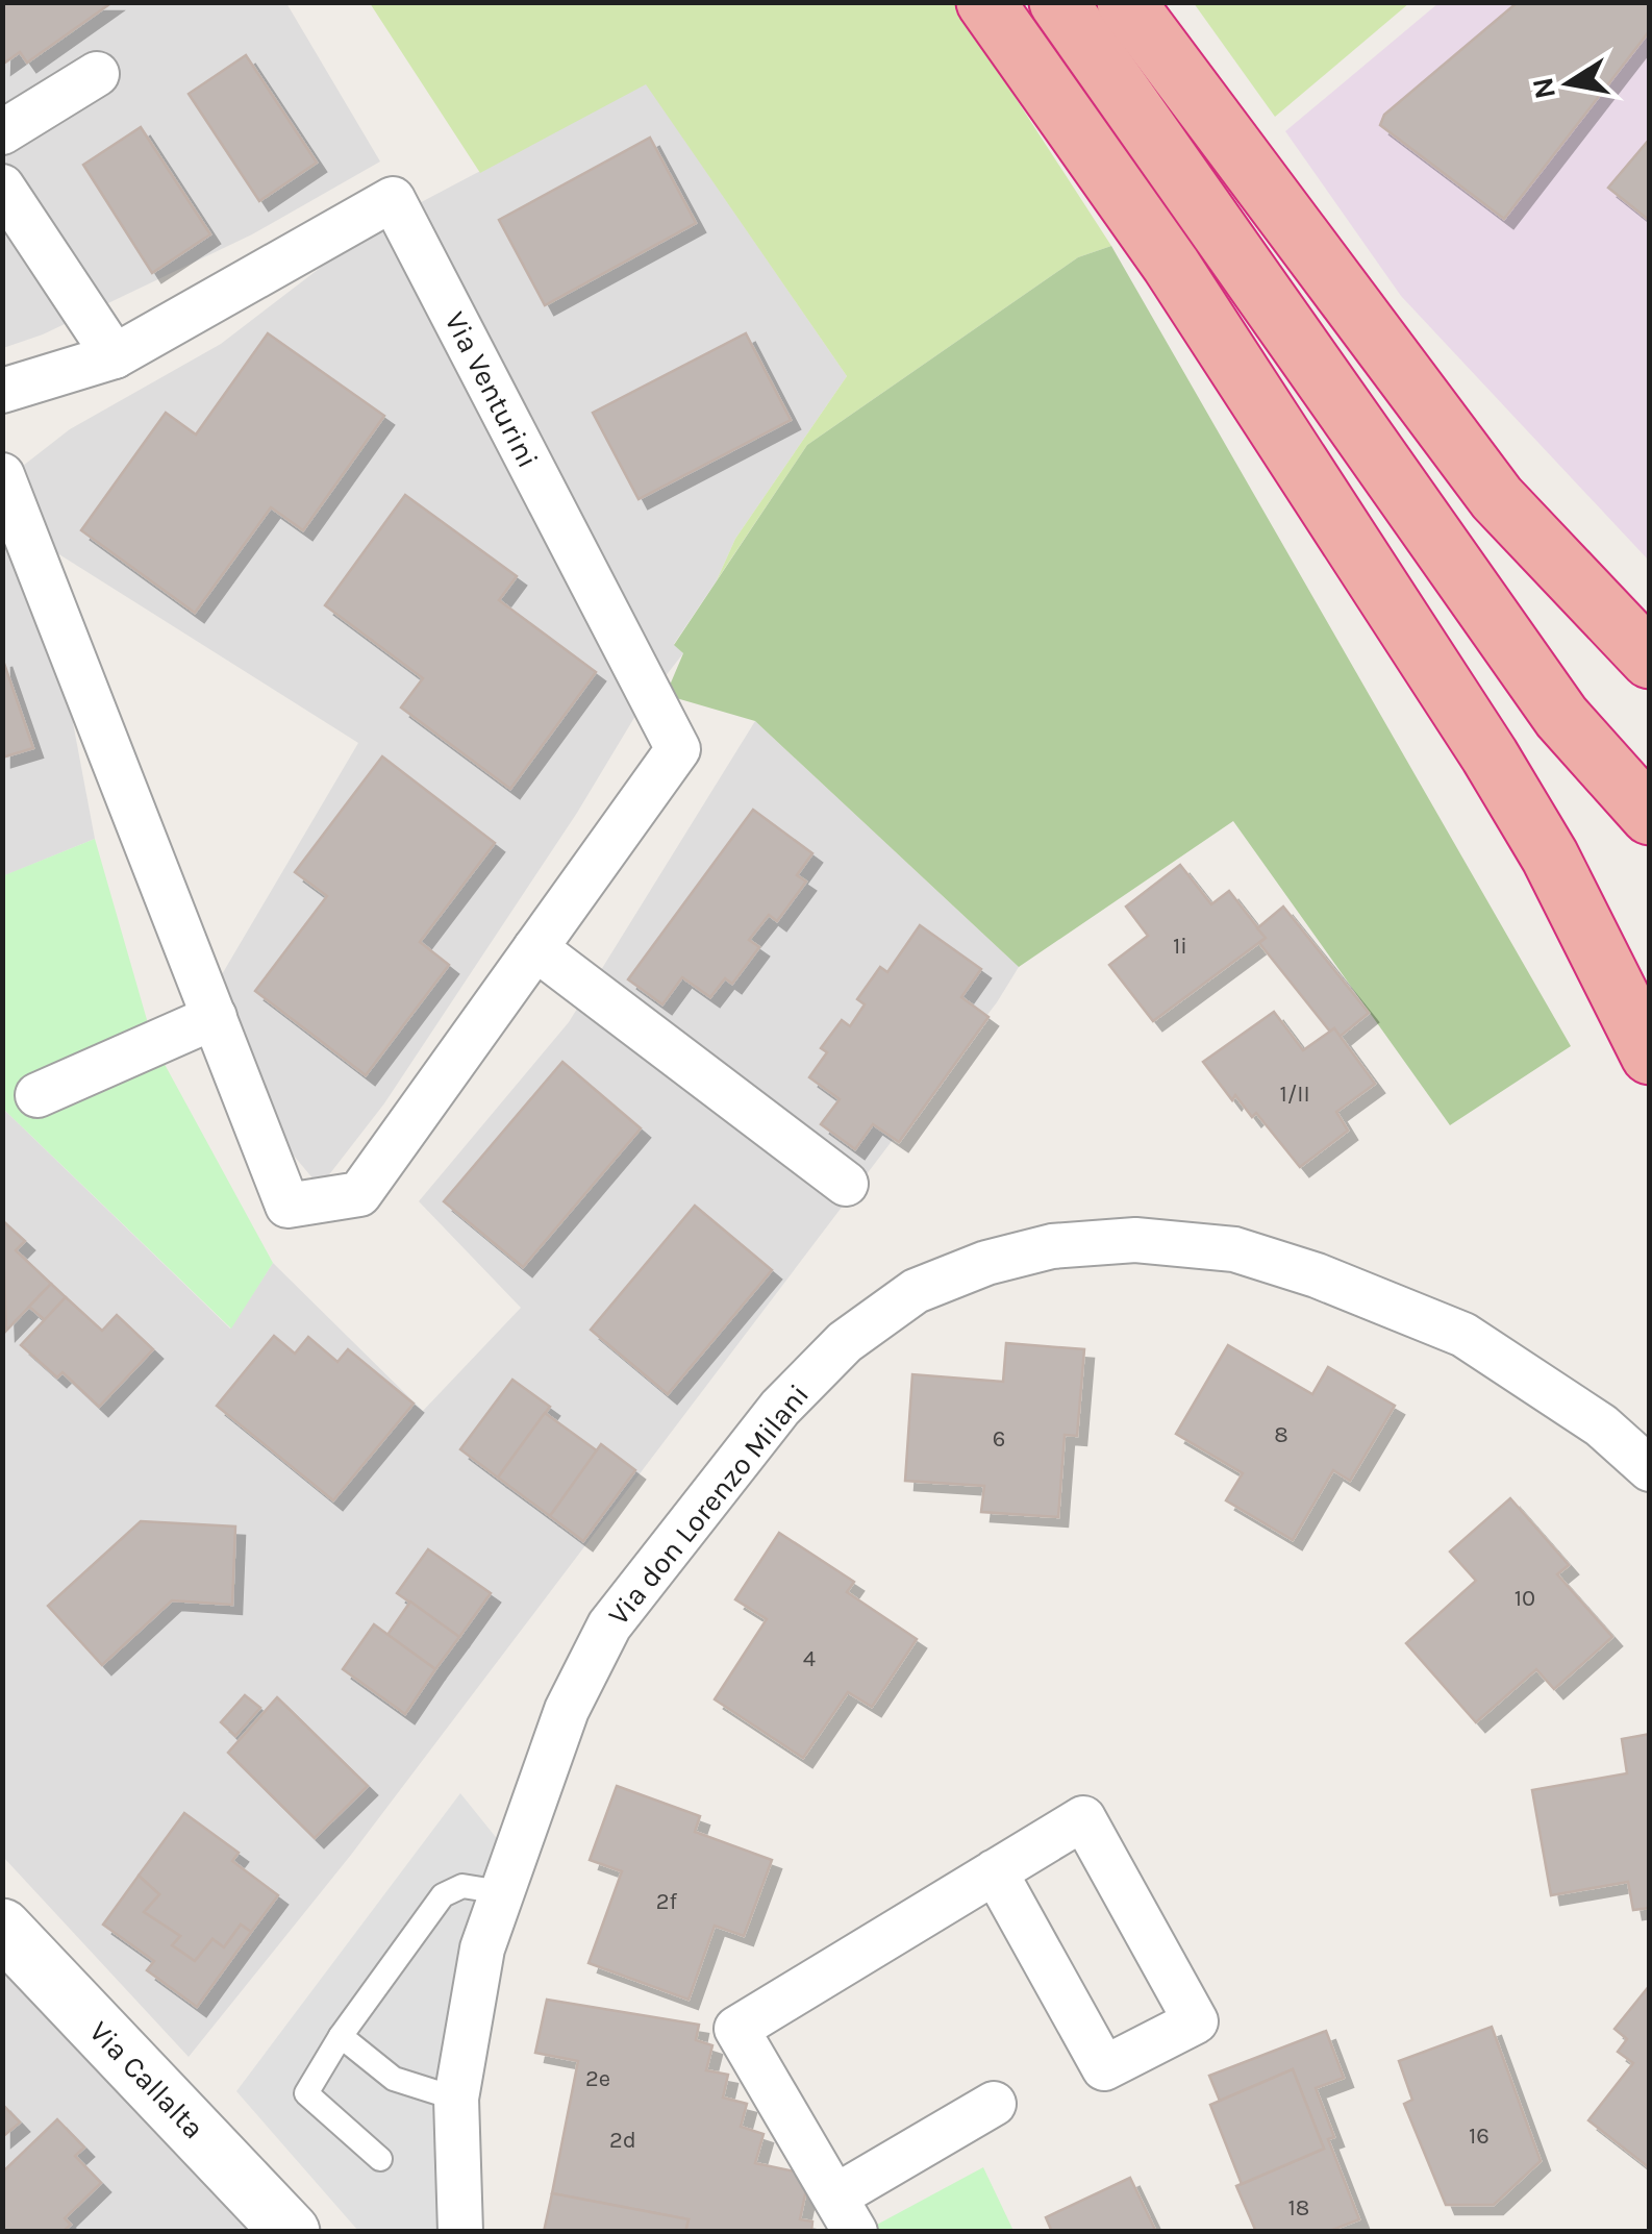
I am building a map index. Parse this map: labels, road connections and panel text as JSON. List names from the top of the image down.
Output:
{
  "streets": {
    "street": ["Via Venturini", "Via don Lorenzo Milani", "Via Callalta"]
  },
  "house_numbers": [
    "1i",
    "1/II",
    "8",
    "6",
    "10",
    "4",
    "2f",
    "2e",
    "16",
    "2d",
    "18"
  ],
  "north": "left"
}
